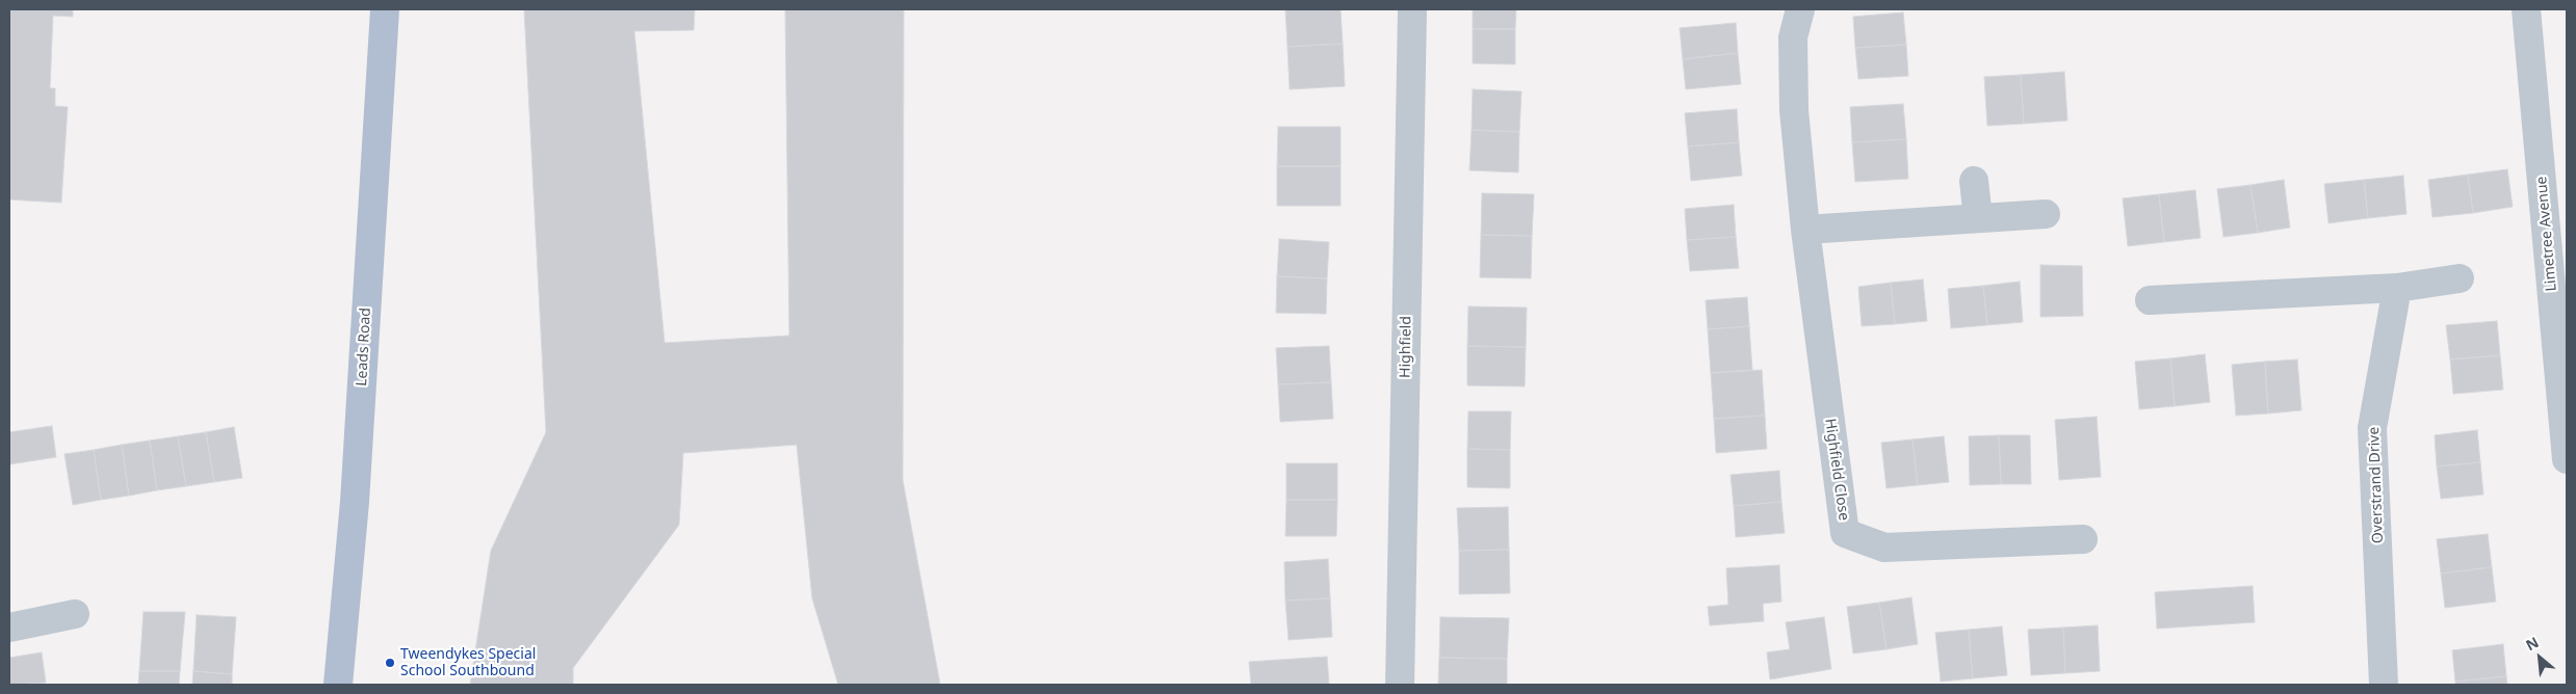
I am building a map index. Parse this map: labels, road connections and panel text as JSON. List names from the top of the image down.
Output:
{
  "streets": {
    "main road": ["Leads Road"],
    "street": [
      "Limetree Avenue",
      "Highfield",
      "Highfield Close",
      "Overstrand Drive"
    ]
  },
  "places": ["Tweendykes Special School Southbound"],
  "north": "top left"
}
